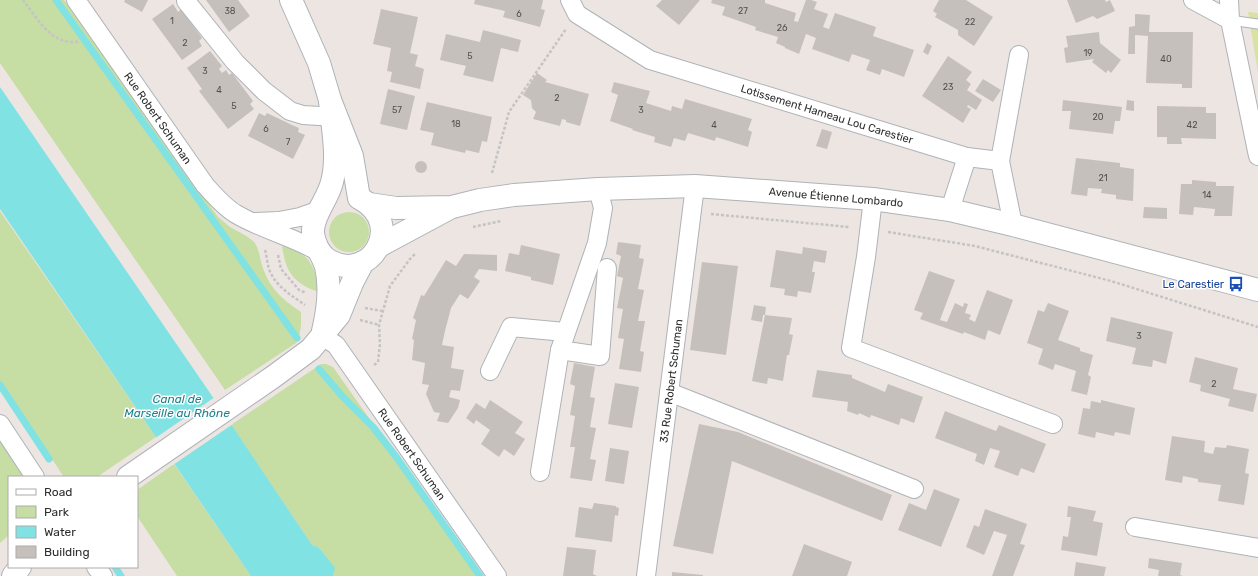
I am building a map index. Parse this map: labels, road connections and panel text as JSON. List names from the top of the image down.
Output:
{
  "streets": {
    "street": [
      "Lotissement Hameau Lou Carestier",
      "Rue Robert Schuman",
      "Avenue Étienne Lombardo",
      "33 Rue Robert Schuman"
    ]
  },
  "crossings": [
    ["Rue Robert Schuman", "Avenue Étienne Lombardo"],
    ["Avenue Étienne Lombardo", "33 Rue Robert Schuman"]
  ],
  "water": ["Canal de Marseille au Rhône"],
  "places": {
    "bus stop": ["Le Carestier"]
  },
  "house_numbers": [
    "38",
    "27",
    "6",
    "1",
    "22",
    "26",
    "2",
    "19",
    "5",
    "40",
    "3",
    "23",
    "4",
    "2",
    "5",
    "57",
    "3",
    "20",
    "18",
    "4",
    "42",
    "6",
    "7",
    "21",
    "14",
    "3",
    "2"
  ],
  "legend": [
    "Road",
    "Park",
    "Water",
    "Building"
  ]
}
